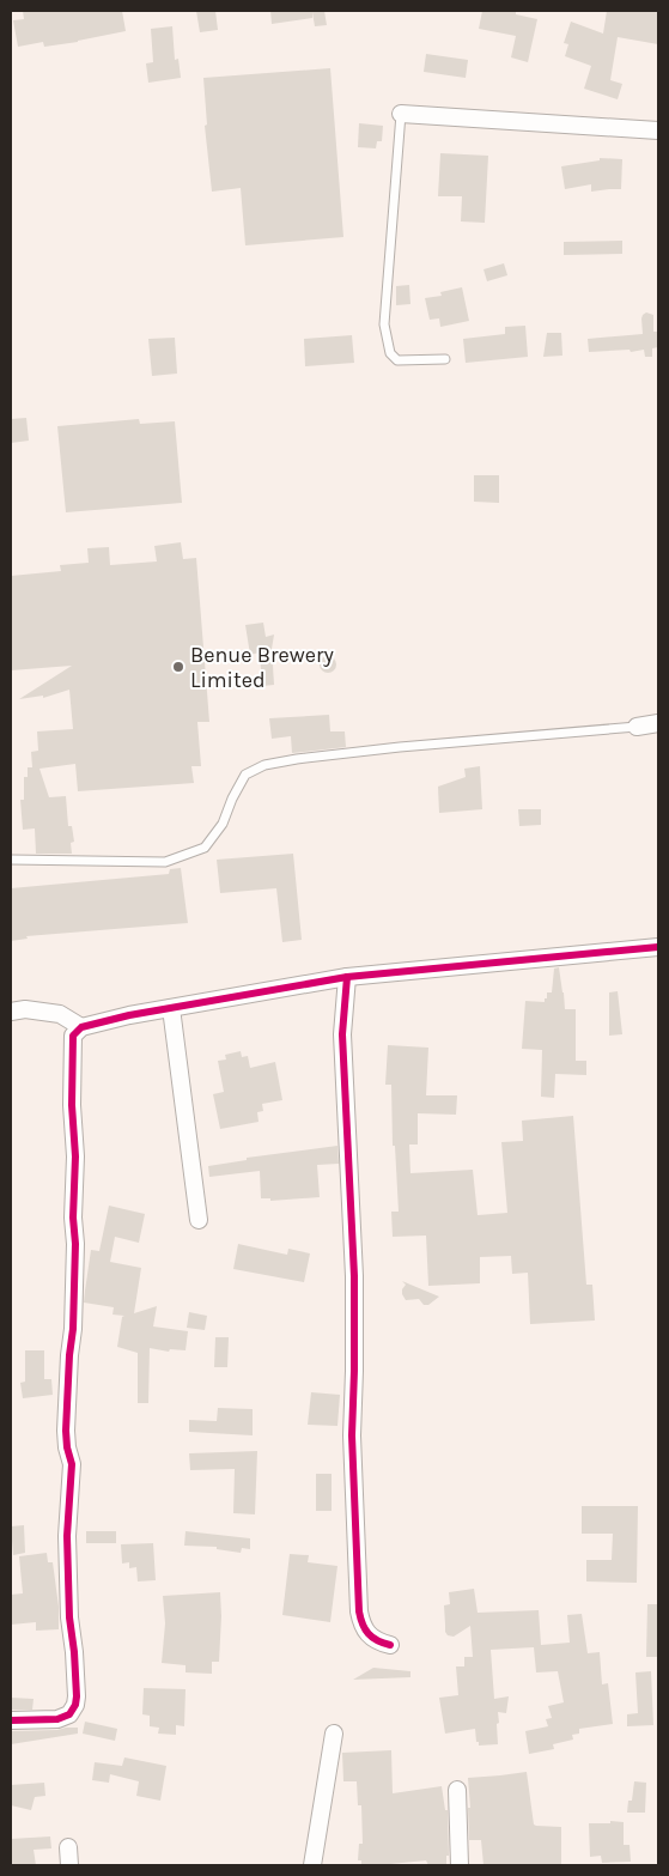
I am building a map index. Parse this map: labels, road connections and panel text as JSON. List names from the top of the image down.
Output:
{
  "places": ["Benue Brewery Limited"]
}
